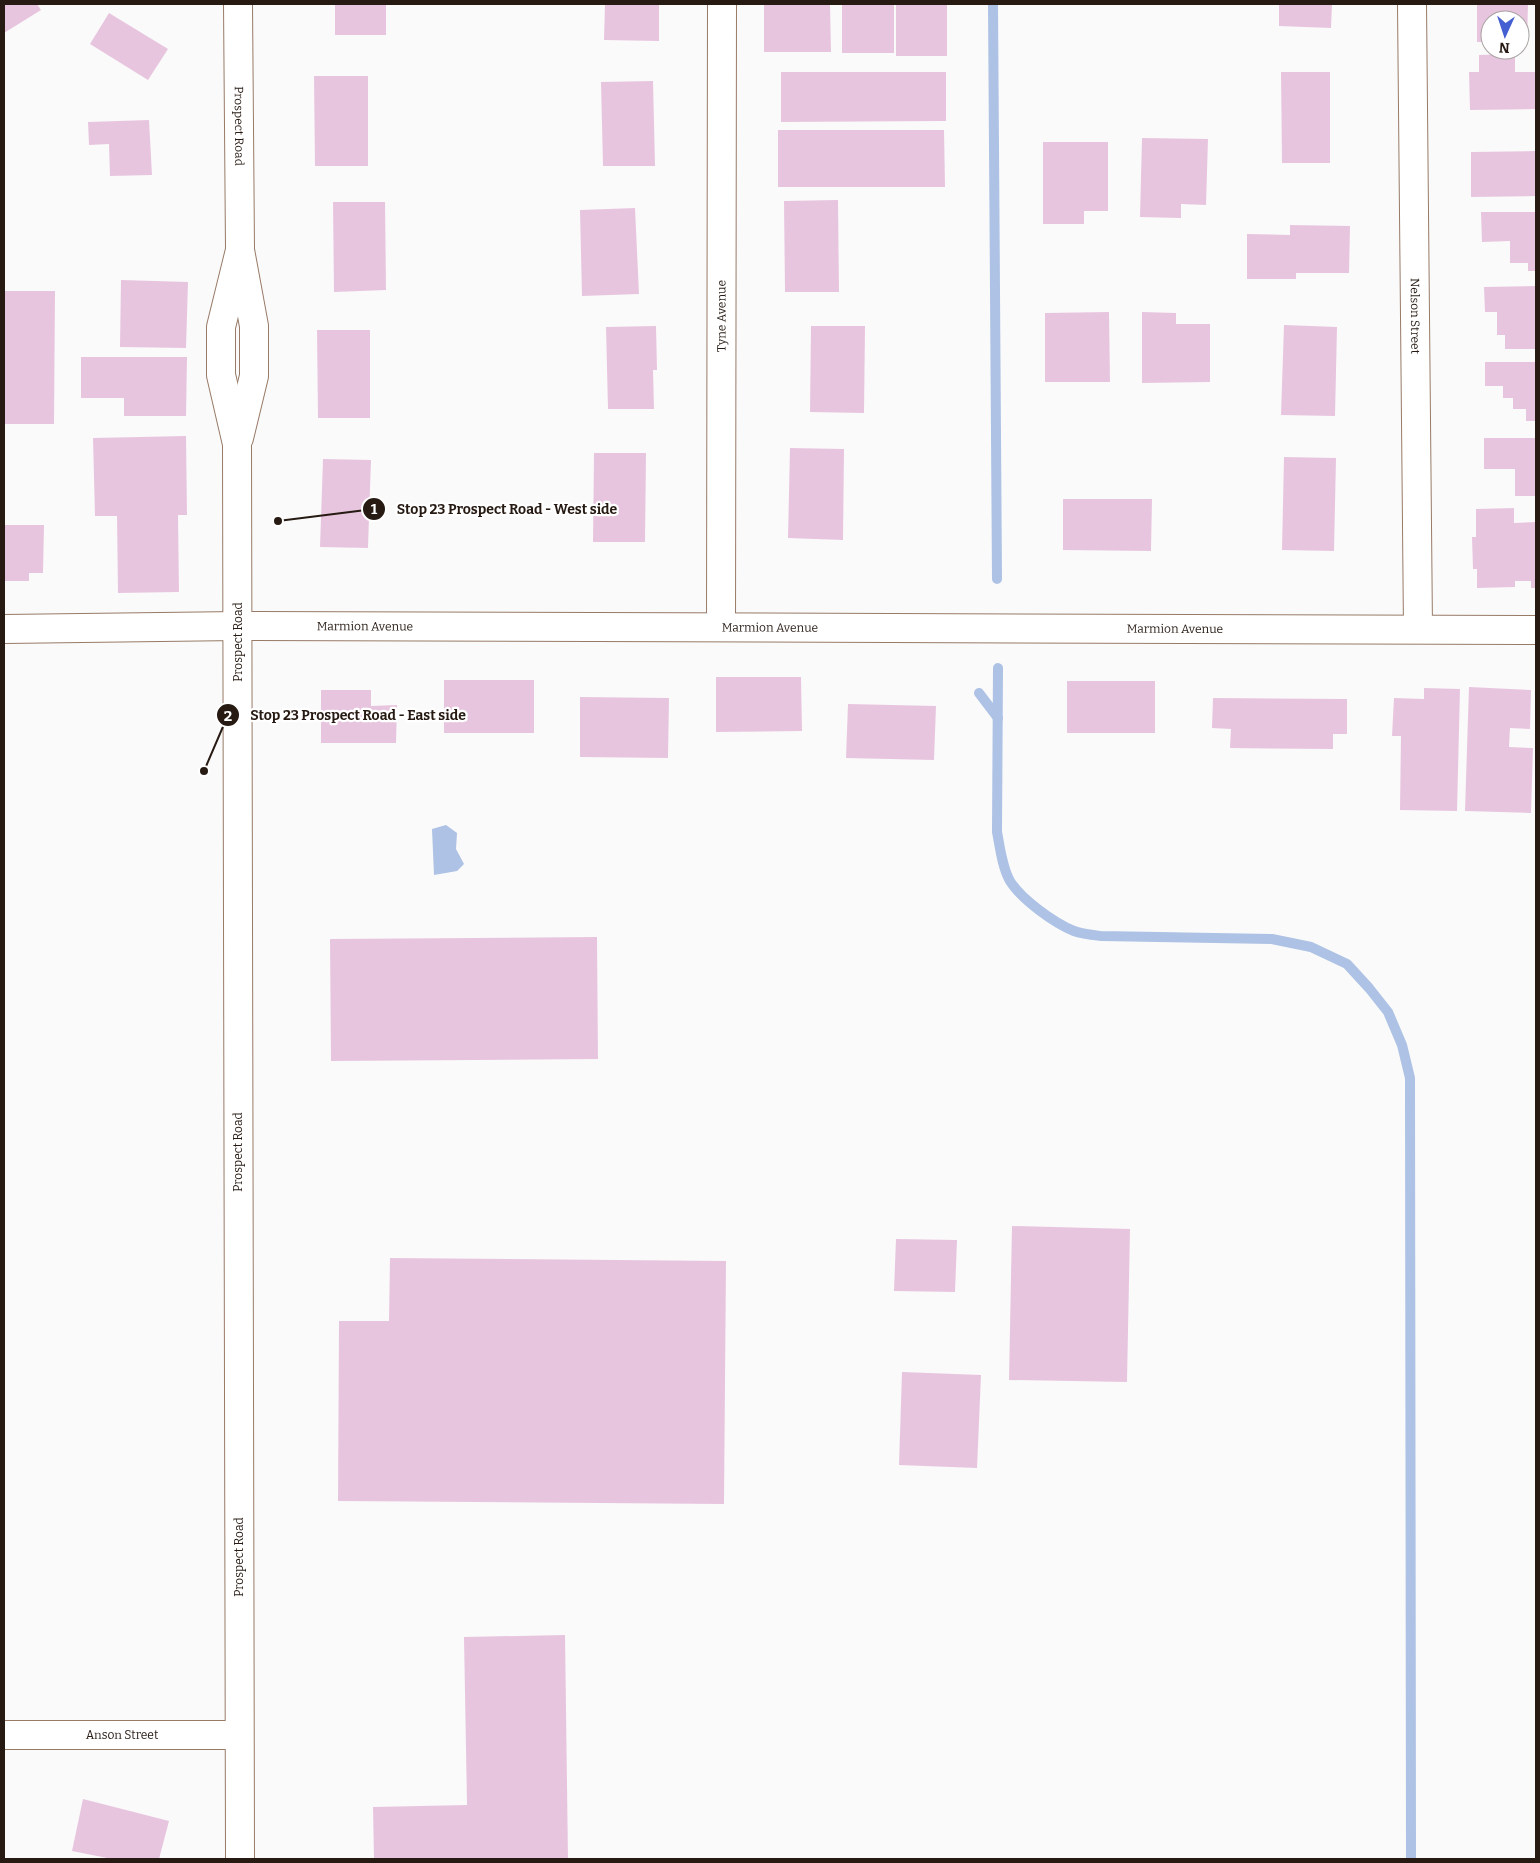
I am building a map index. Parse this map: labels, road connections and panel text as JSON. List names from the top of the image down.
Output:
{
  "streets": {
    "street": [
      "Prospect Road",
      "Tyne Avenue",
      "Nelson Street",
      "Marmion Avenue",
      "Anson Street"
    ]
  },
  "crossings": [
    ["Prospect Road", "Marmion Avenue"],
    ["Prospect Road", "Anson Street"],
    ["Tyne Avenue", "Marmion Avenue"],
    ["Nelson Street", "Marmion Avenue"]
  ],
  "places": ["Stop 23 Prospect Road - West side", "Stop 23 Prospect Road - East side"],
  "north": "bottom"
}
